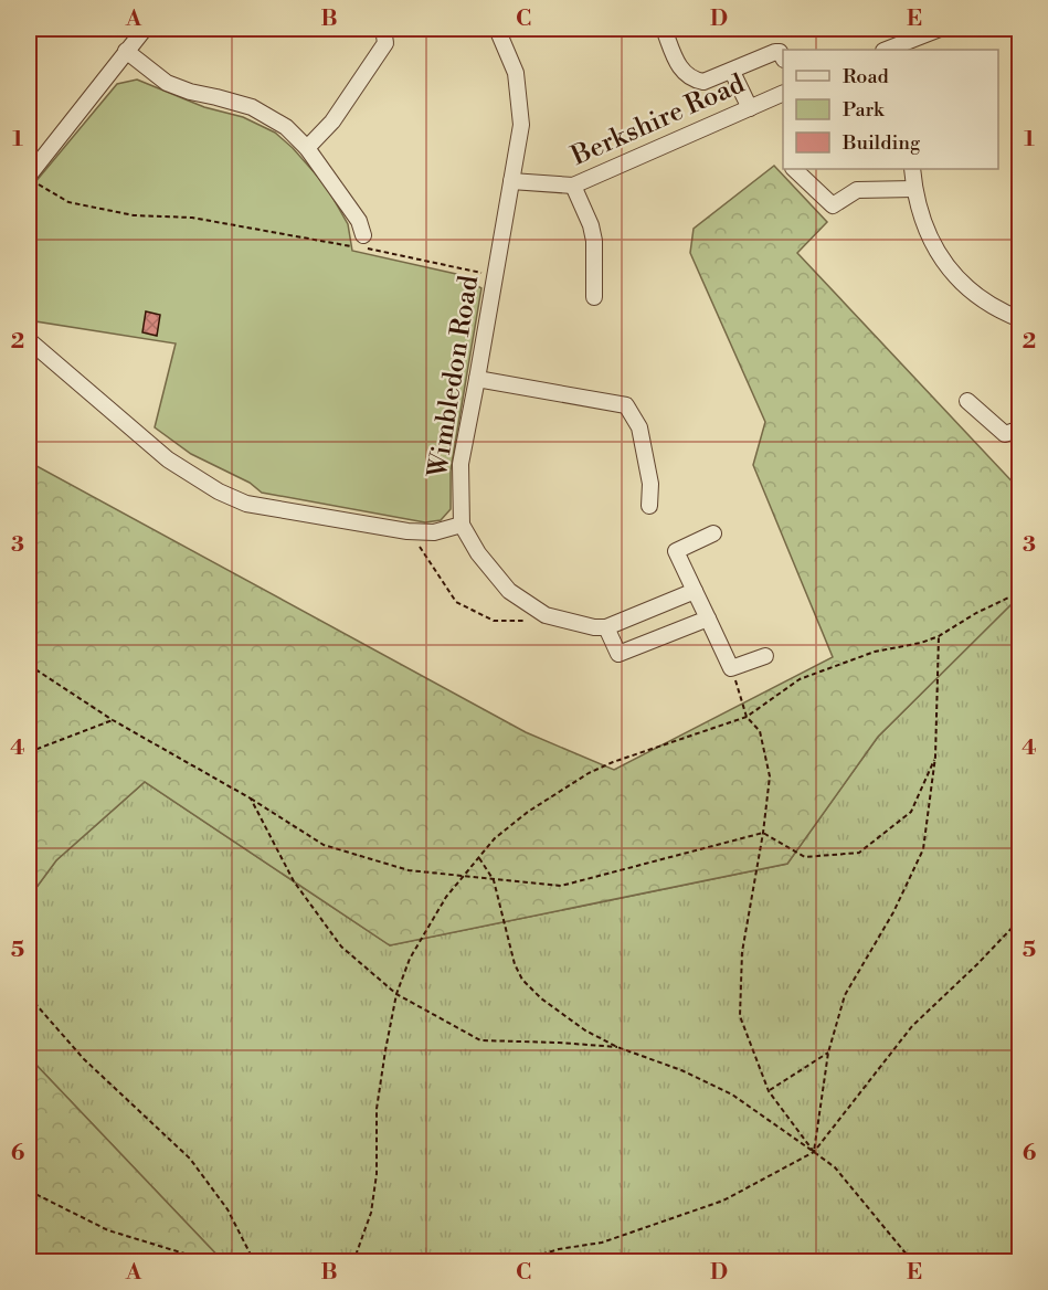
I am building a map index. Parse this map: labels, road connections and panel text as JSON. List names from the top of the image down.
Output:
{
  "streets": {
    "street": ["Berkshire Road", "Wimbledon Road"]
  },
  "crossings": [
    ["Berkshire Road", "Wimbledon Road"]
  ],
  "legend": ["Road", "Park", "Building"],
  "grid": {
    "columns": [
      "A",
      "B",
      "C",
      "D",
      "E"
    ],
    "rows": [
      "1",
      "2",
      "3",
      "4",
      "5",
      "6"
    ]
  }
}
